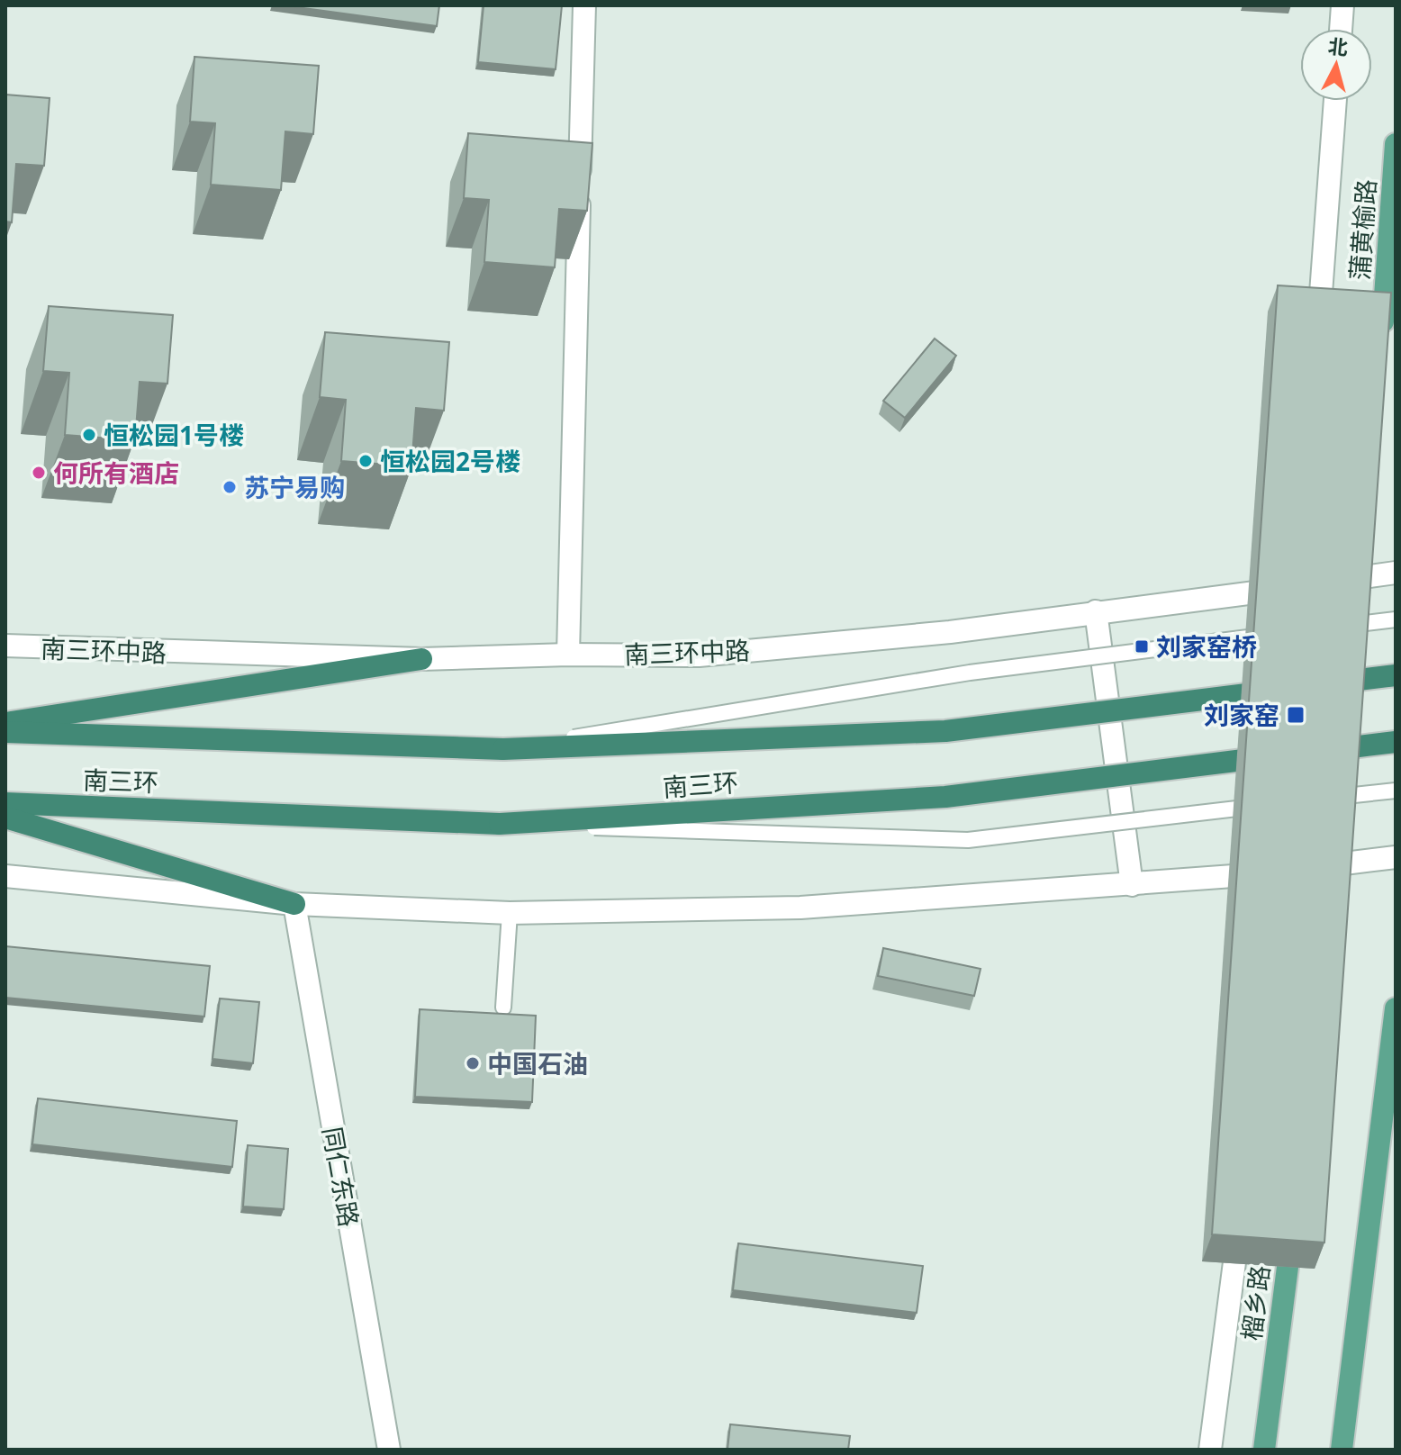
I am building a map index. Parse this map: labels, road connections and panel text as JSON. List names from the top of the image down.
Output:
{
  "streets": {
    "highway": ["南三环"],
    "main road": ["蒲黄榆路", "榴乡路"],
    "street": ["南三环中路", "同仁东路"]
  },
  "places": {
    "other": [
      "恒松园1号楼",
      "恒松园2号楼",
      "何所有酒店",
      "苏宁易购",
      "中国石油"
    ],
    "transit": ["刘家窑桥", "刘家窑"]
  },
  "north": "top"
}
